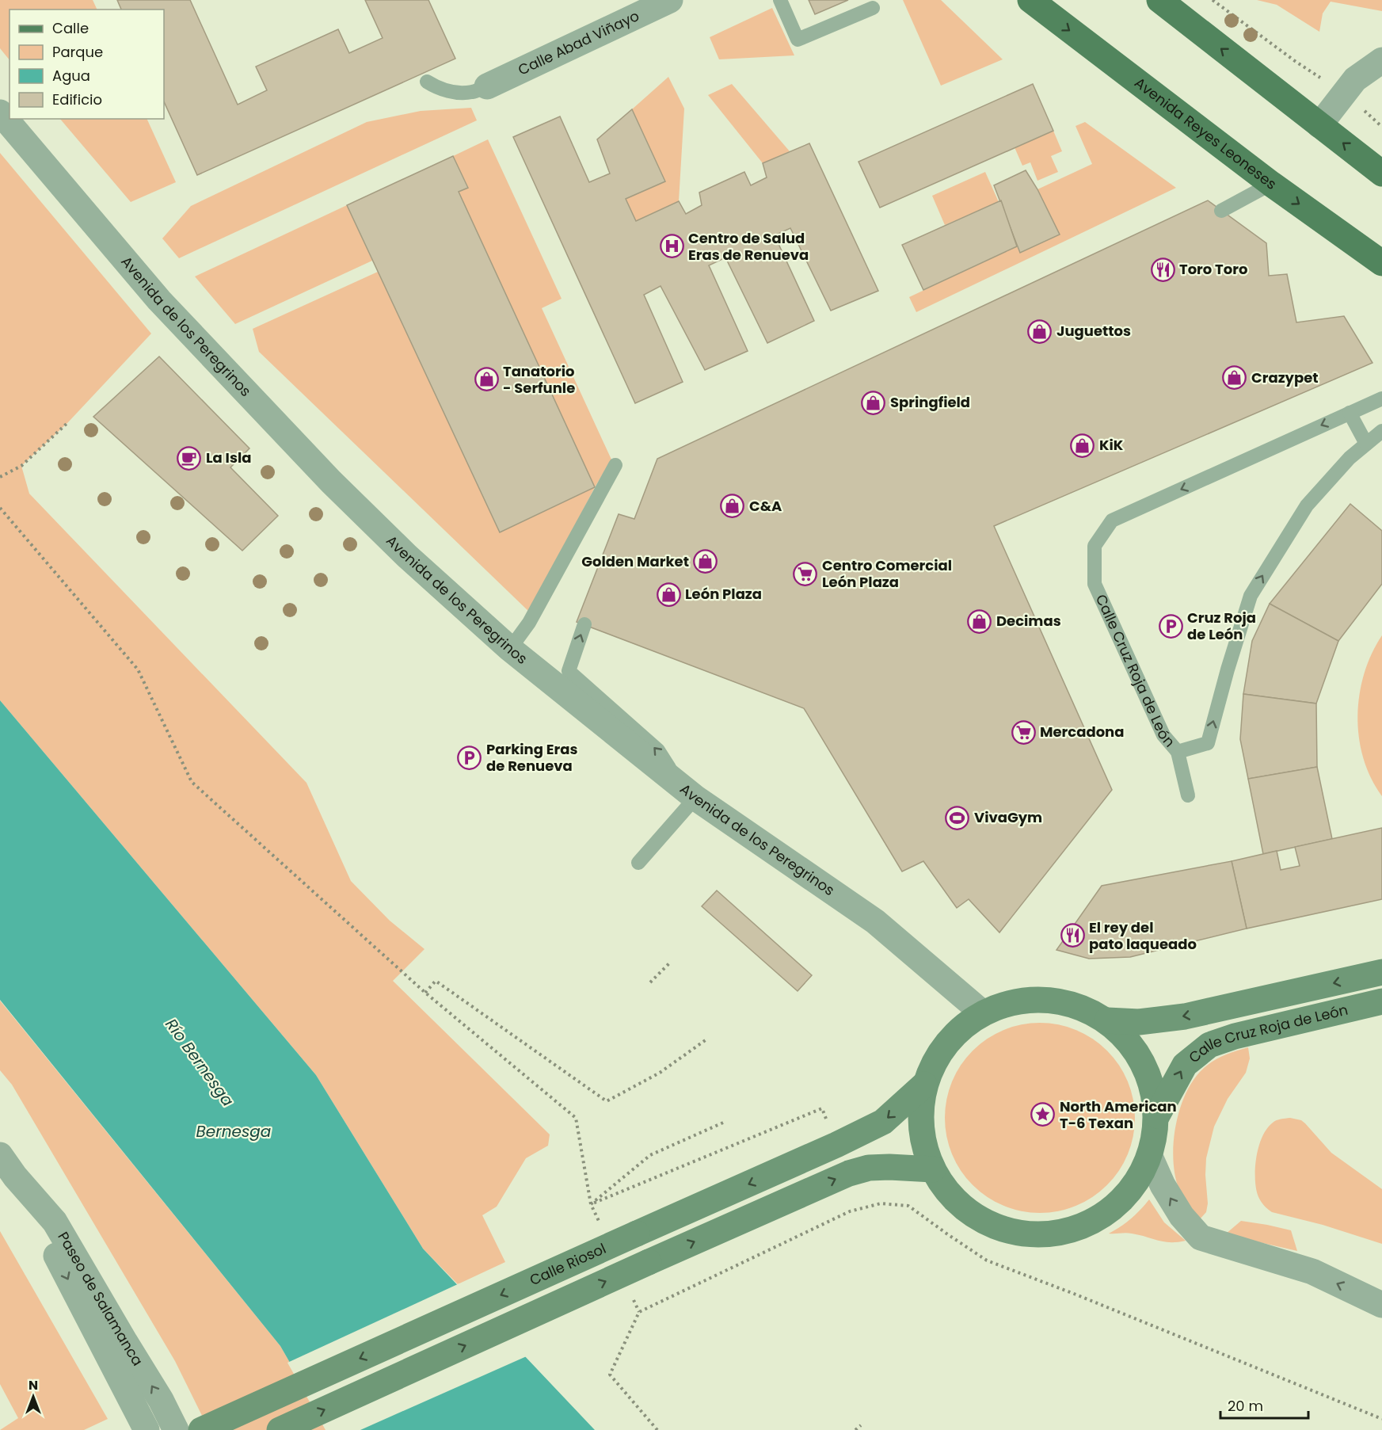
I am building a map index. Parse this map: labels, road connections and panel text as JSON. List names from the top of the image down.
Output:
{
  "streets": {
    "main road": ["Avenida Reyes Leoneses", "Calle Cruz Roja de León", "Calle Riosol"],
    "street": ["Calle Abad Viñayo", "Avenida de los Peregrinos", "Paseo de Salamanca"]
  },
  "water": ["Río Bernesga", "Bernesga"],
  "places": {
    "hospital": ["Centro de Salud Eras de Renueva"],
    "restaurant": ["Toro Toro", "El rey del pato laqueado"],
    "shop": [
      "Juguettos",
      "Crazypet",
      "Tanatorio - Serfunle",
      "Springfield",
      "KiK",
      "C&A",
      "Golden Market",
      "León Plaza",
      "Decimas"
    ],
    "cafe": ["La Isla"],
    "supermarket": ["Centro Comercial León Plaza", "Mercadona"],
    "parking": ["Cruz Roja de León", "Parking Eras de Renueva"],
    "sports": ["VivaGym"],
    "place": ["North American T-6 Texan"]
  },
  "legend": [
    "Calle",
    "Parque",
    "Agua",
    "Edificio"
  ],
  "scale_bar": "20 m",
  "north": "top"
}
